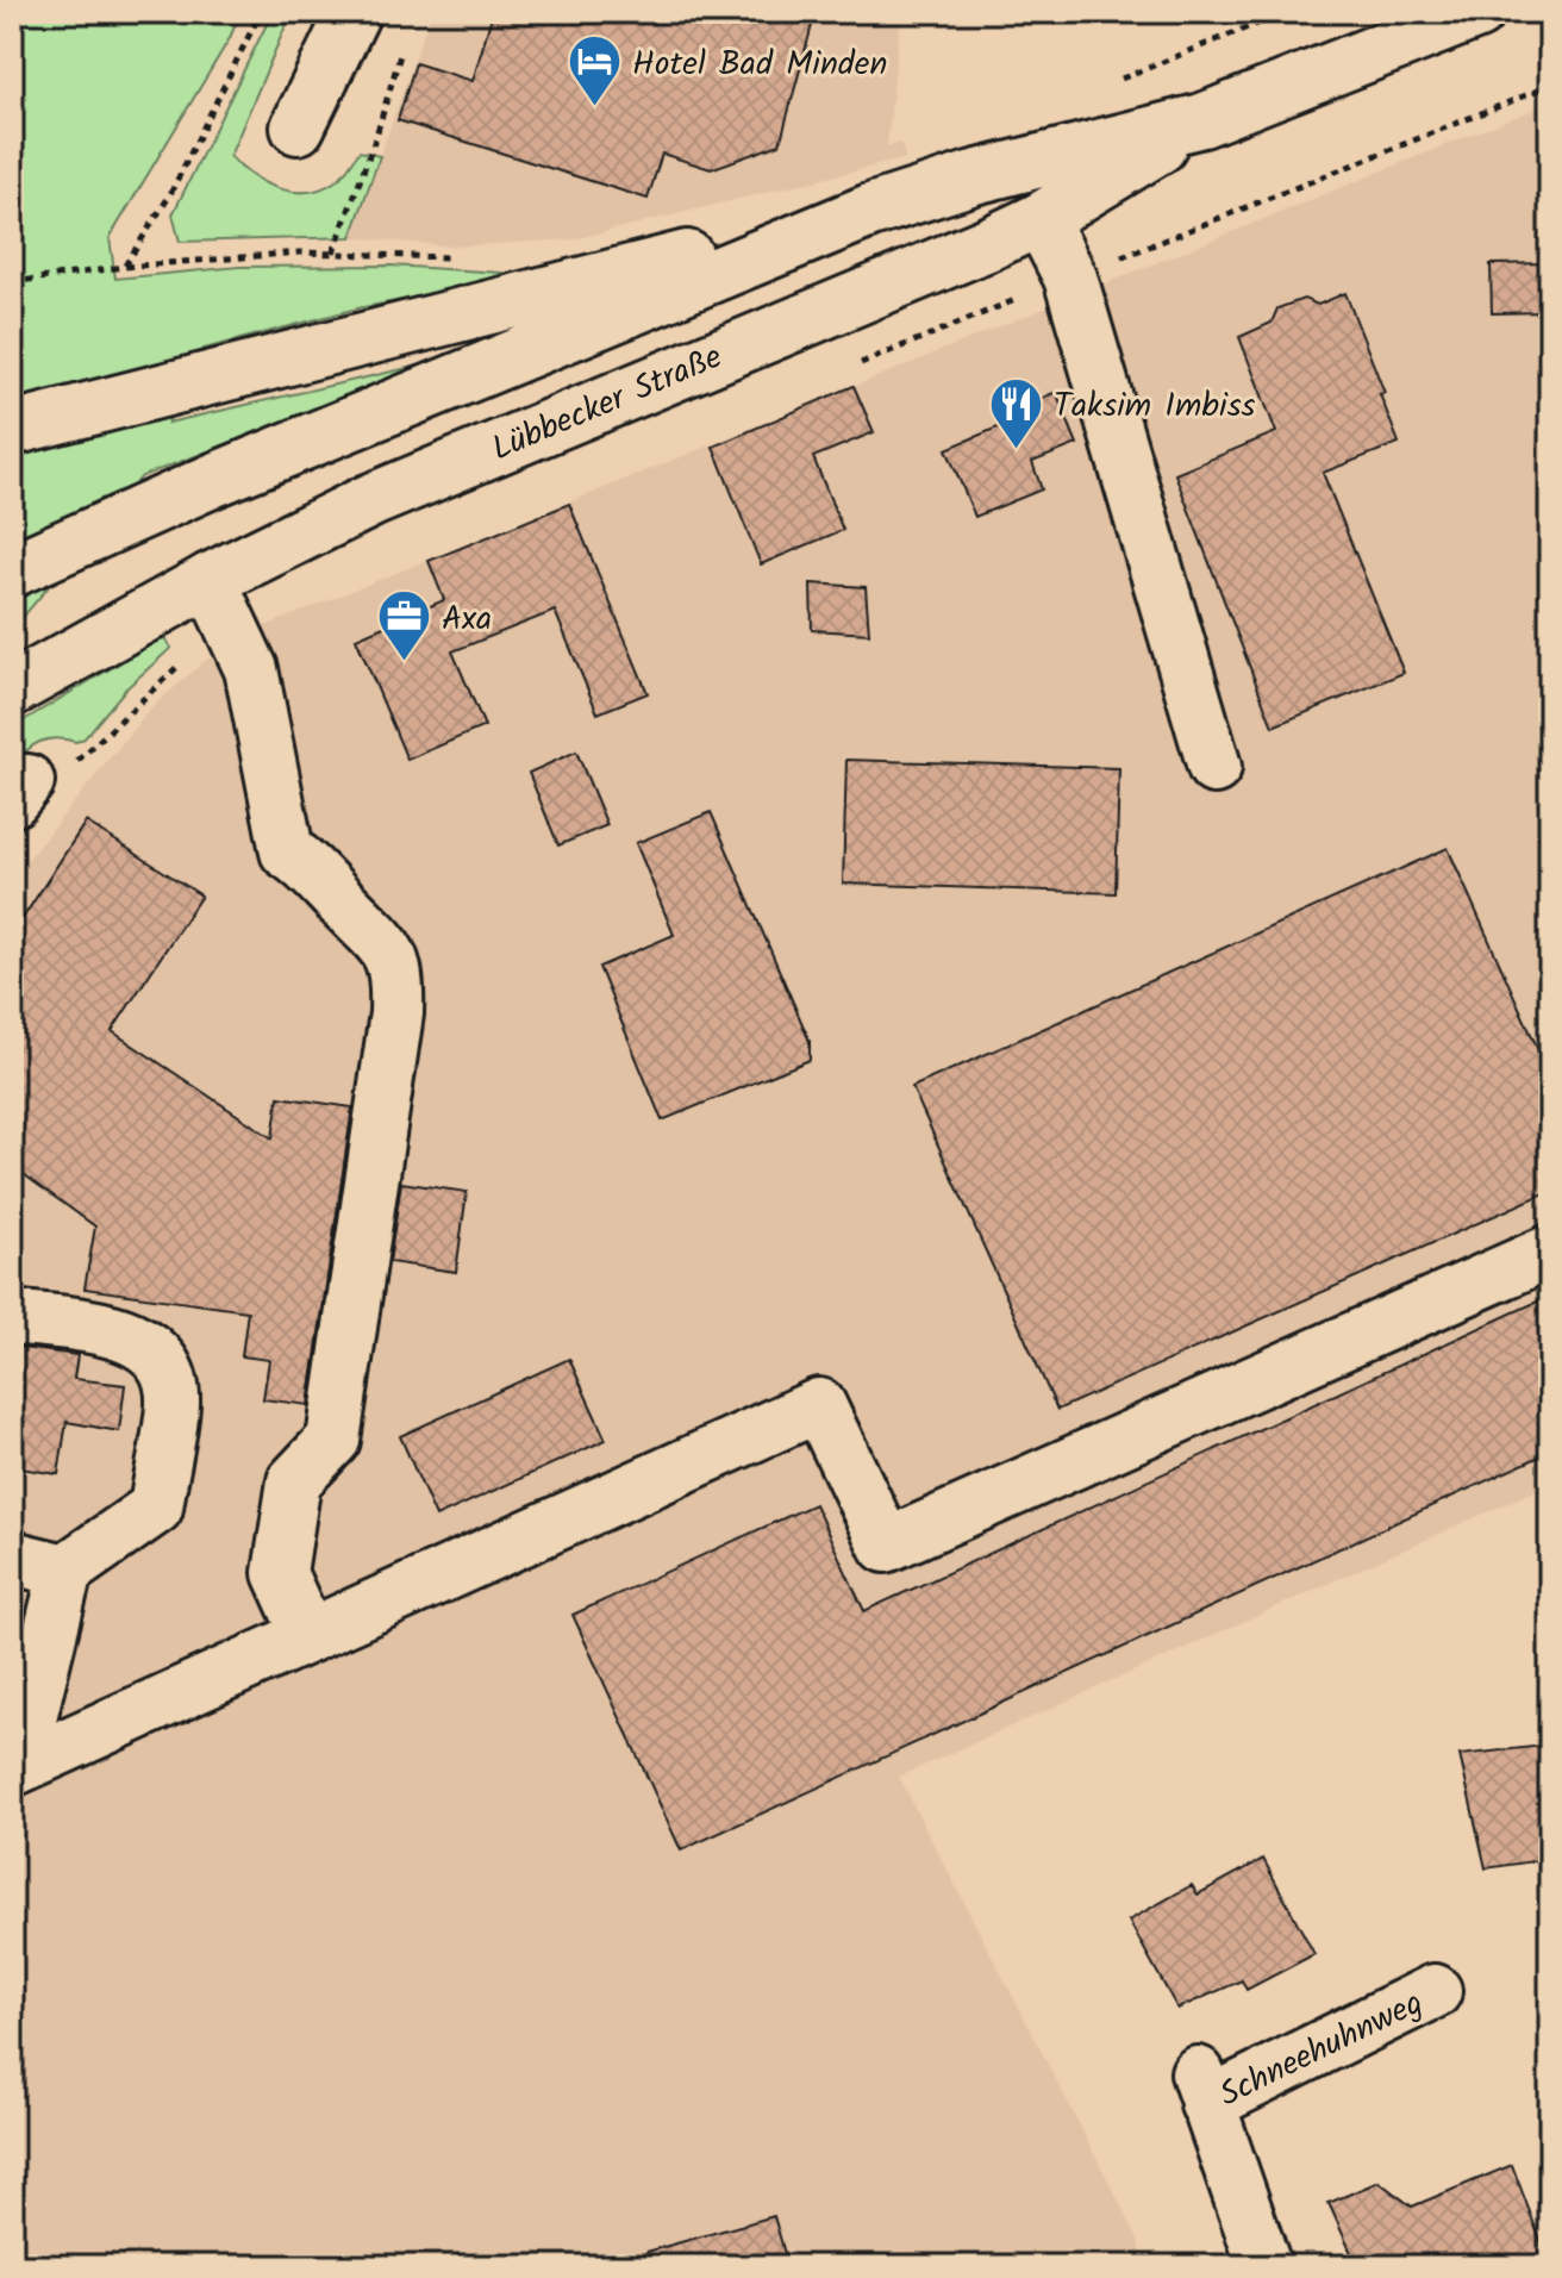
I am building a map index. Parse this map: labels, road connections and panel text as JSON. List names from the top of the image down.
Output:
{
  "streets": {
    "main road": ["Lübbecker Straße", "Schneehuhnweg"]
  },
  "places": {
    "hotel": ["Hotel Bad Minden"],
    "restaurant": ["Taksim Imbiss"],
    "office": ["Axa"]
  }
}
